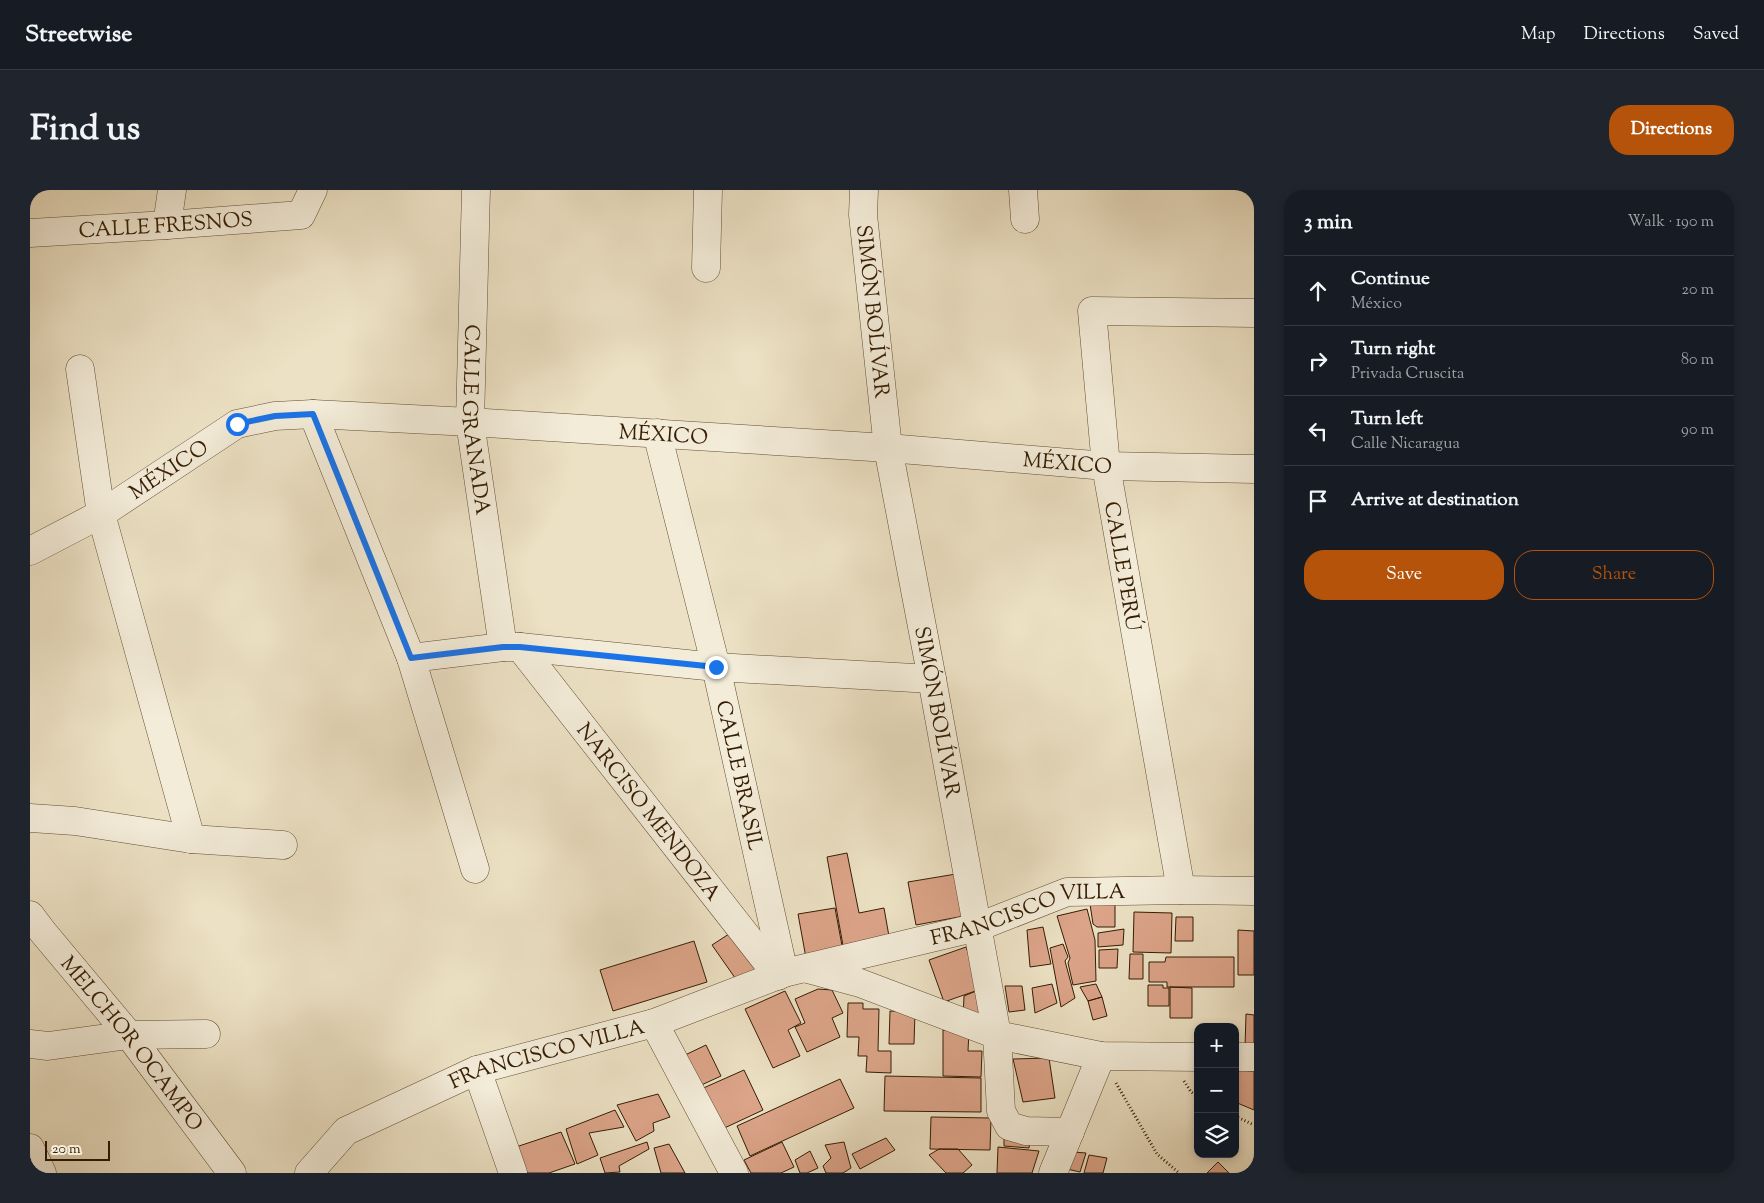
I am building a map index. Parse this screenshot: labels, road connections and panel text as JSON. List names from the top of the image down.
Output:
{
  "streets": {
    "street": [
      "CALLE FRESNOS",
      "SIMÓN BOLÍVAR",
      "CALLE GRANADA",
      "MÉXICO",
      "CALLE PERÚ",
      "CALLE BRASIL",
      "NARCISO MENDOZA",
      "FRANCISCO VILLA",
      "MELCHOR OCAMPO"
    ]
  },
  "crossings": [
    ["SIMÓN BOLÍVAR", "MÉXICO"],
    ["SIMÓN BOLÍVAR", "FRANCISCO VILLA"],
    ["CALLE GRANADA", "MÉXICO"],
    ["CALLE GRANADA", "NARCISO MENDOZA"],
    ["MÉXICO", "CALLE PERÚ"],
    ["MÉXICO", "CALLE BRASIL"],
    ["CALLE PERÚ", "FRANCISCO VILLA"],
    ["CALLE BRASIL", "NARCISO MENDOZA"],
    ["CALLE BRASIL", "FRANCISCO VILLA"],
    ["NARCISO MENDOZA", "FRANCISCO VILLA"]
  ],
  "scale_bar": "20 m",
  "page": {
    "header": "Streetwise",
    "nav": ["Map", "Directions", "Saved"],
    "title": "Find us",
    "buttons": [
      "Directions",
      ["Save", "Share"]
    ],
    "heading": ["3 min", "Walk · 190 m"],
    "list": [
      ["Continue", "México", "20 m"],
      ["Turn right", "Privada Cruscita", "80 m"],
      ["Turn left", "Calle Nicaragua", "90 m"],
      "Arrive at destination"
    ],
    "map_buttons": ["+", "−"],
    "scale": "20 m"
  }
}
